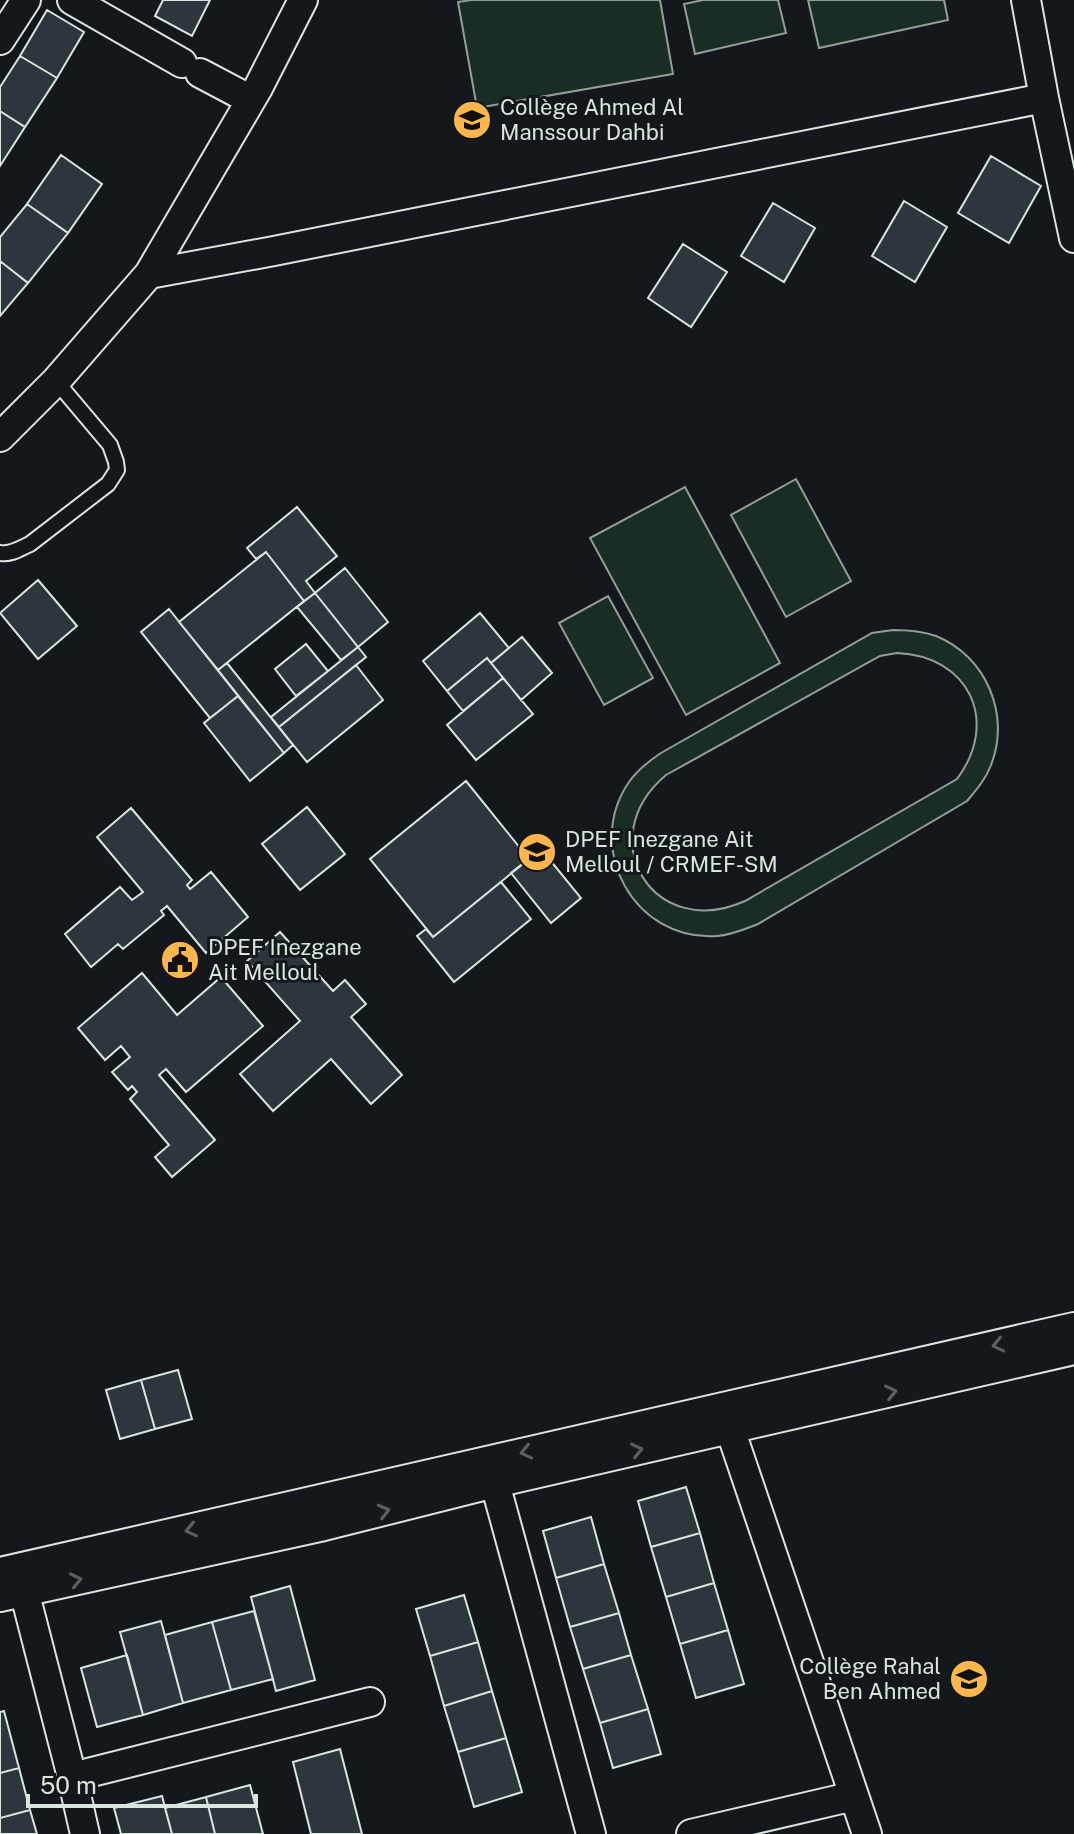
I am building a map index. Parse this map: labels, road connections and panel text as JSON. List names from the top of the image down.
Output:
{
  "places": {
    "school or university": ["Collège Ahmed Al Manssour Dahbi", "DPEF Inezgane Ait Melloul / CRMEF-SM", "Collège Rahal Ben Ahmed"],
    "public building": ["DPEF Inezgane Ait Melloul"]
  },
  "scale_bar": "50 m"
}
